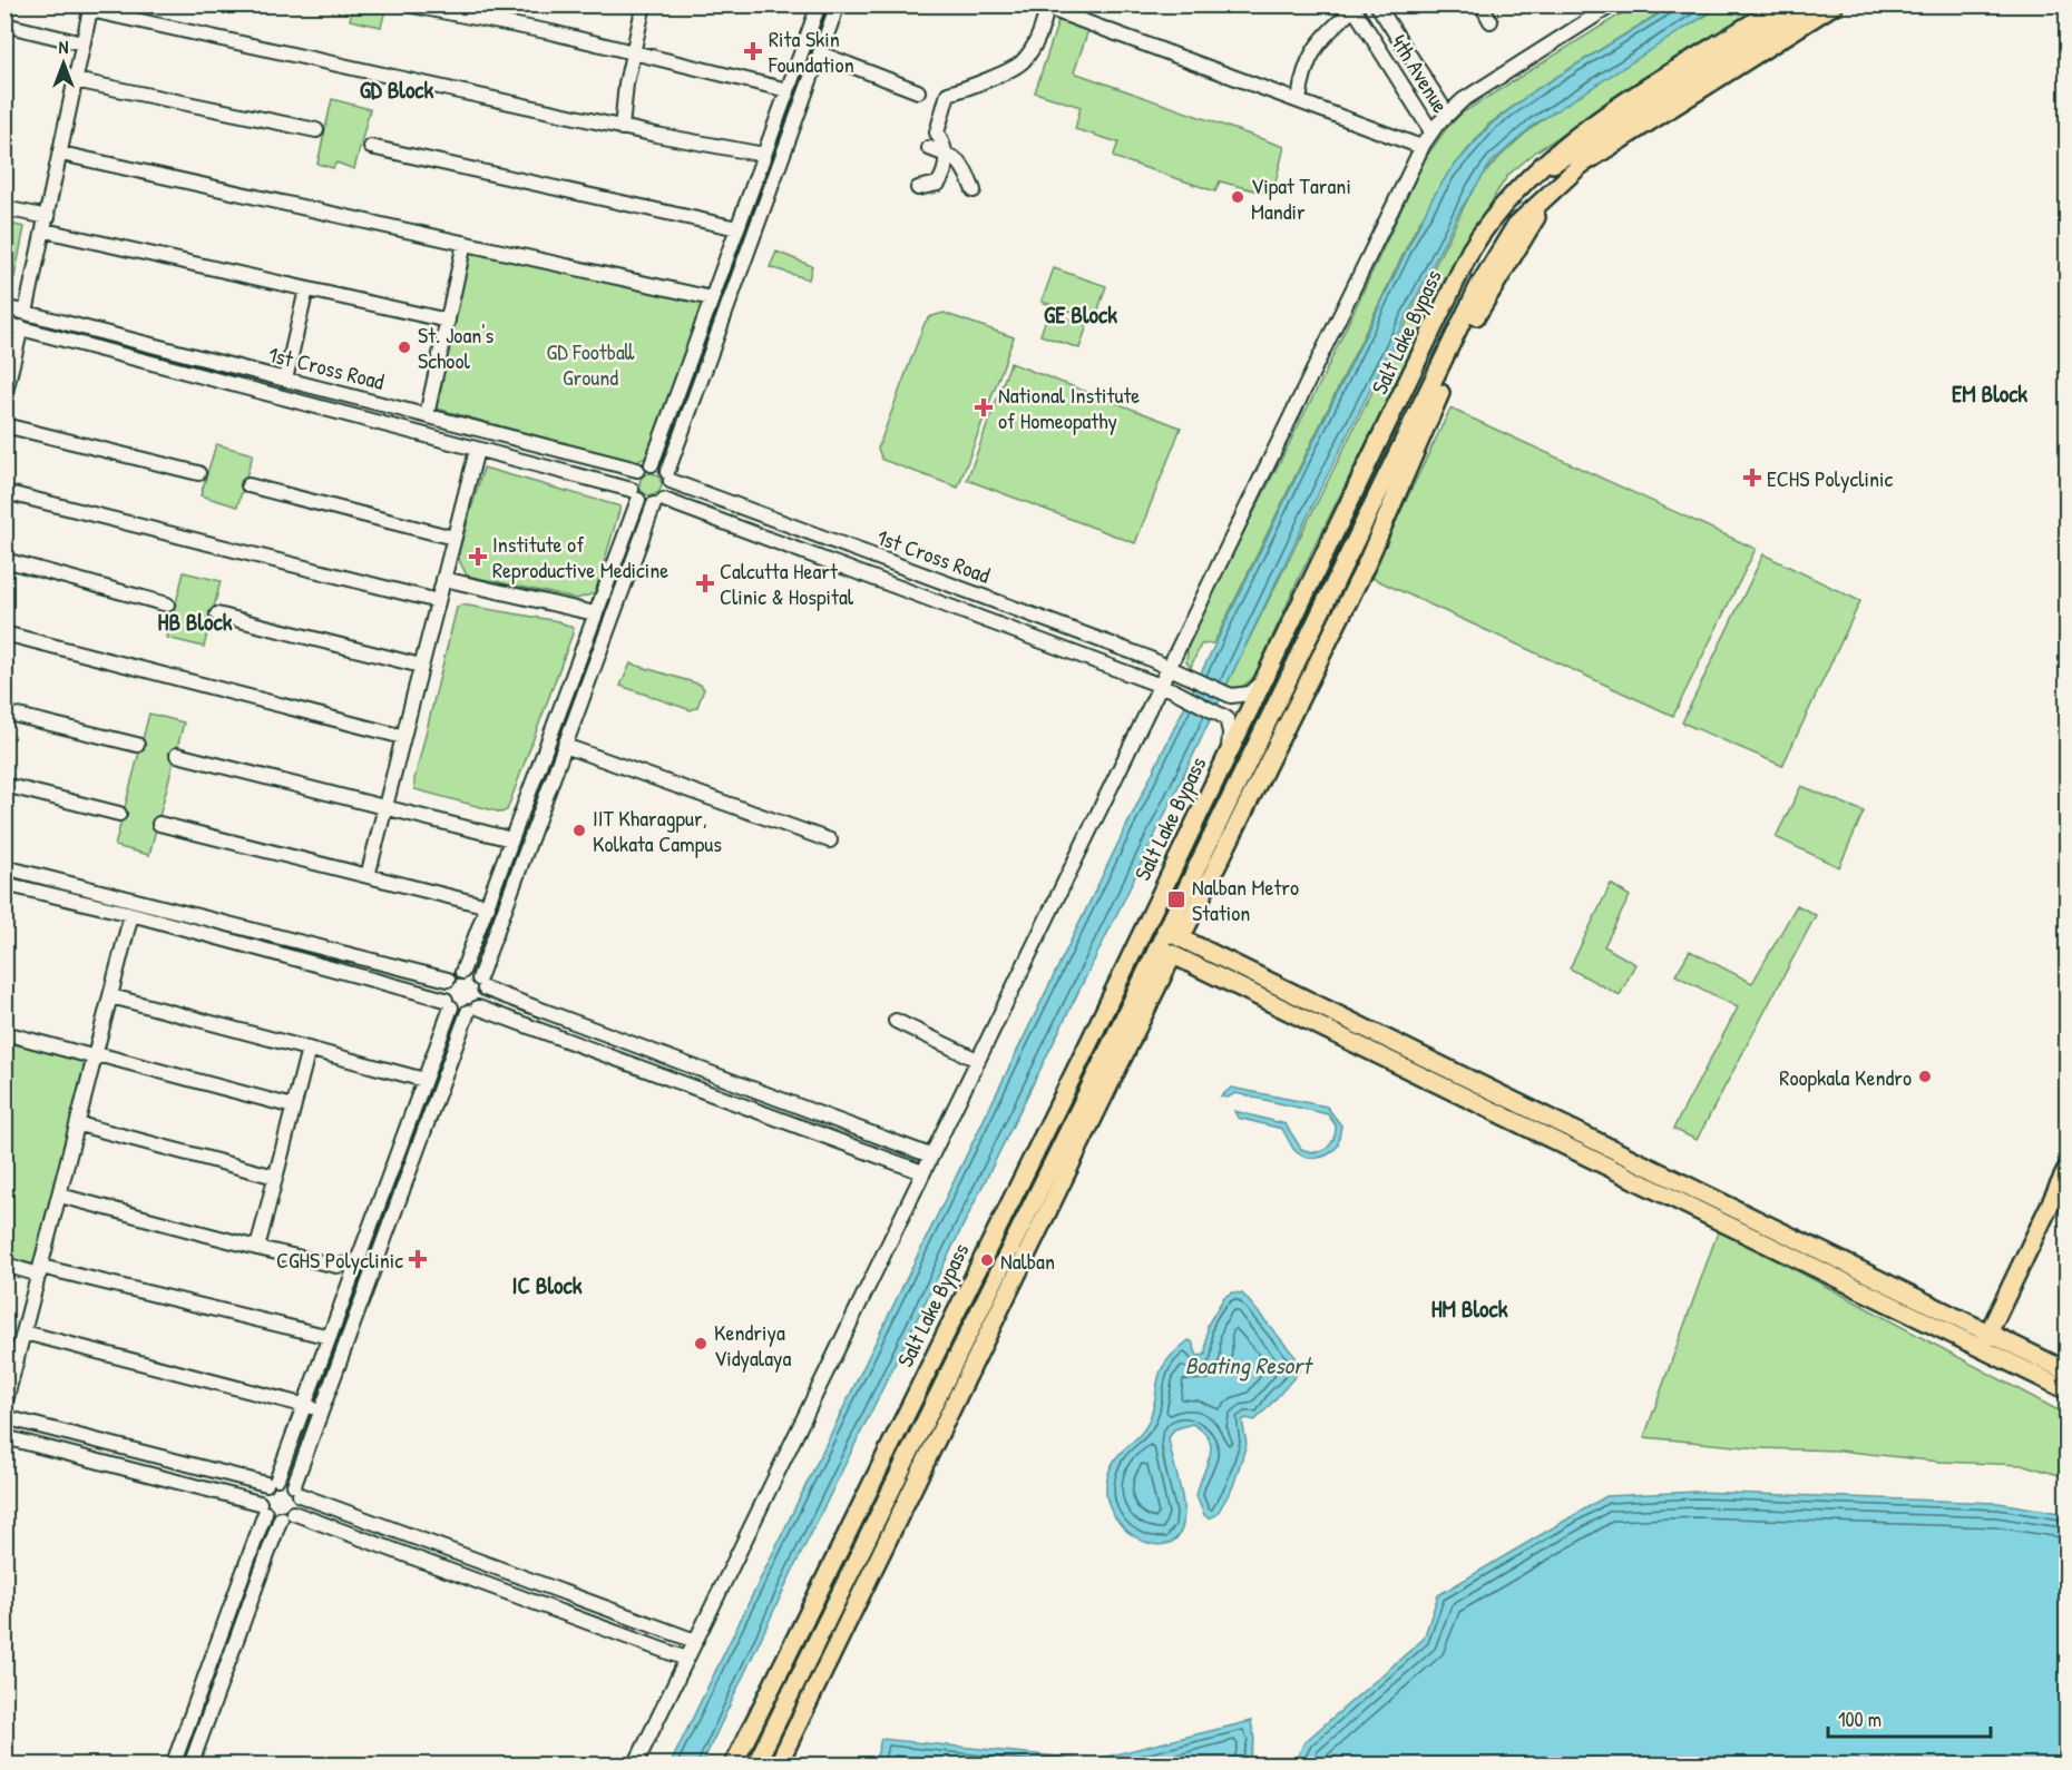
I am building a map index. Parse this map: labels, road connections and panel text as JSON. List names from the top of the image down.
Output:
{
  "streets": {
    "main road": ["Salt Lake Bypass"],
    "street": ["4th Avenue", "1st Cross Road"]
  },
  "crossings": [
    ["Salt Lake Bypass", "1st Cross Road"]
  ],
  "districts": [
    "GD Block",
    "GE Block",
    "EM Block",
    "HB Block",
    "IC Block",
    "HM Block"
  ],
  "water": ["Boating Resort"],
  "parks": ["GD Football Ground"],
  "places": {
    "health": [
      "Rita Skin Foundation",
      "National Institute of Homeopathy",
      "ECHS Polyclinic",
      "Institute of Reproductive Medicine",
      "Calcutta Heart Clinic & Hospital",
      "CGHS Polyclinic"
    ],
    "other": [
      "Vipat Tarani Mandir",
      "St. Joan's School",
      "IIT Kharagpur, Kolkata Campus",
      "Roopkala Kendro",
      "Nalban",
      "Kendriya Vidyalaya"
    ],
    "transit": ["Nalban Metro Station"]
  },
  "scale_bar": "100 m",
  "north": "top"
}
